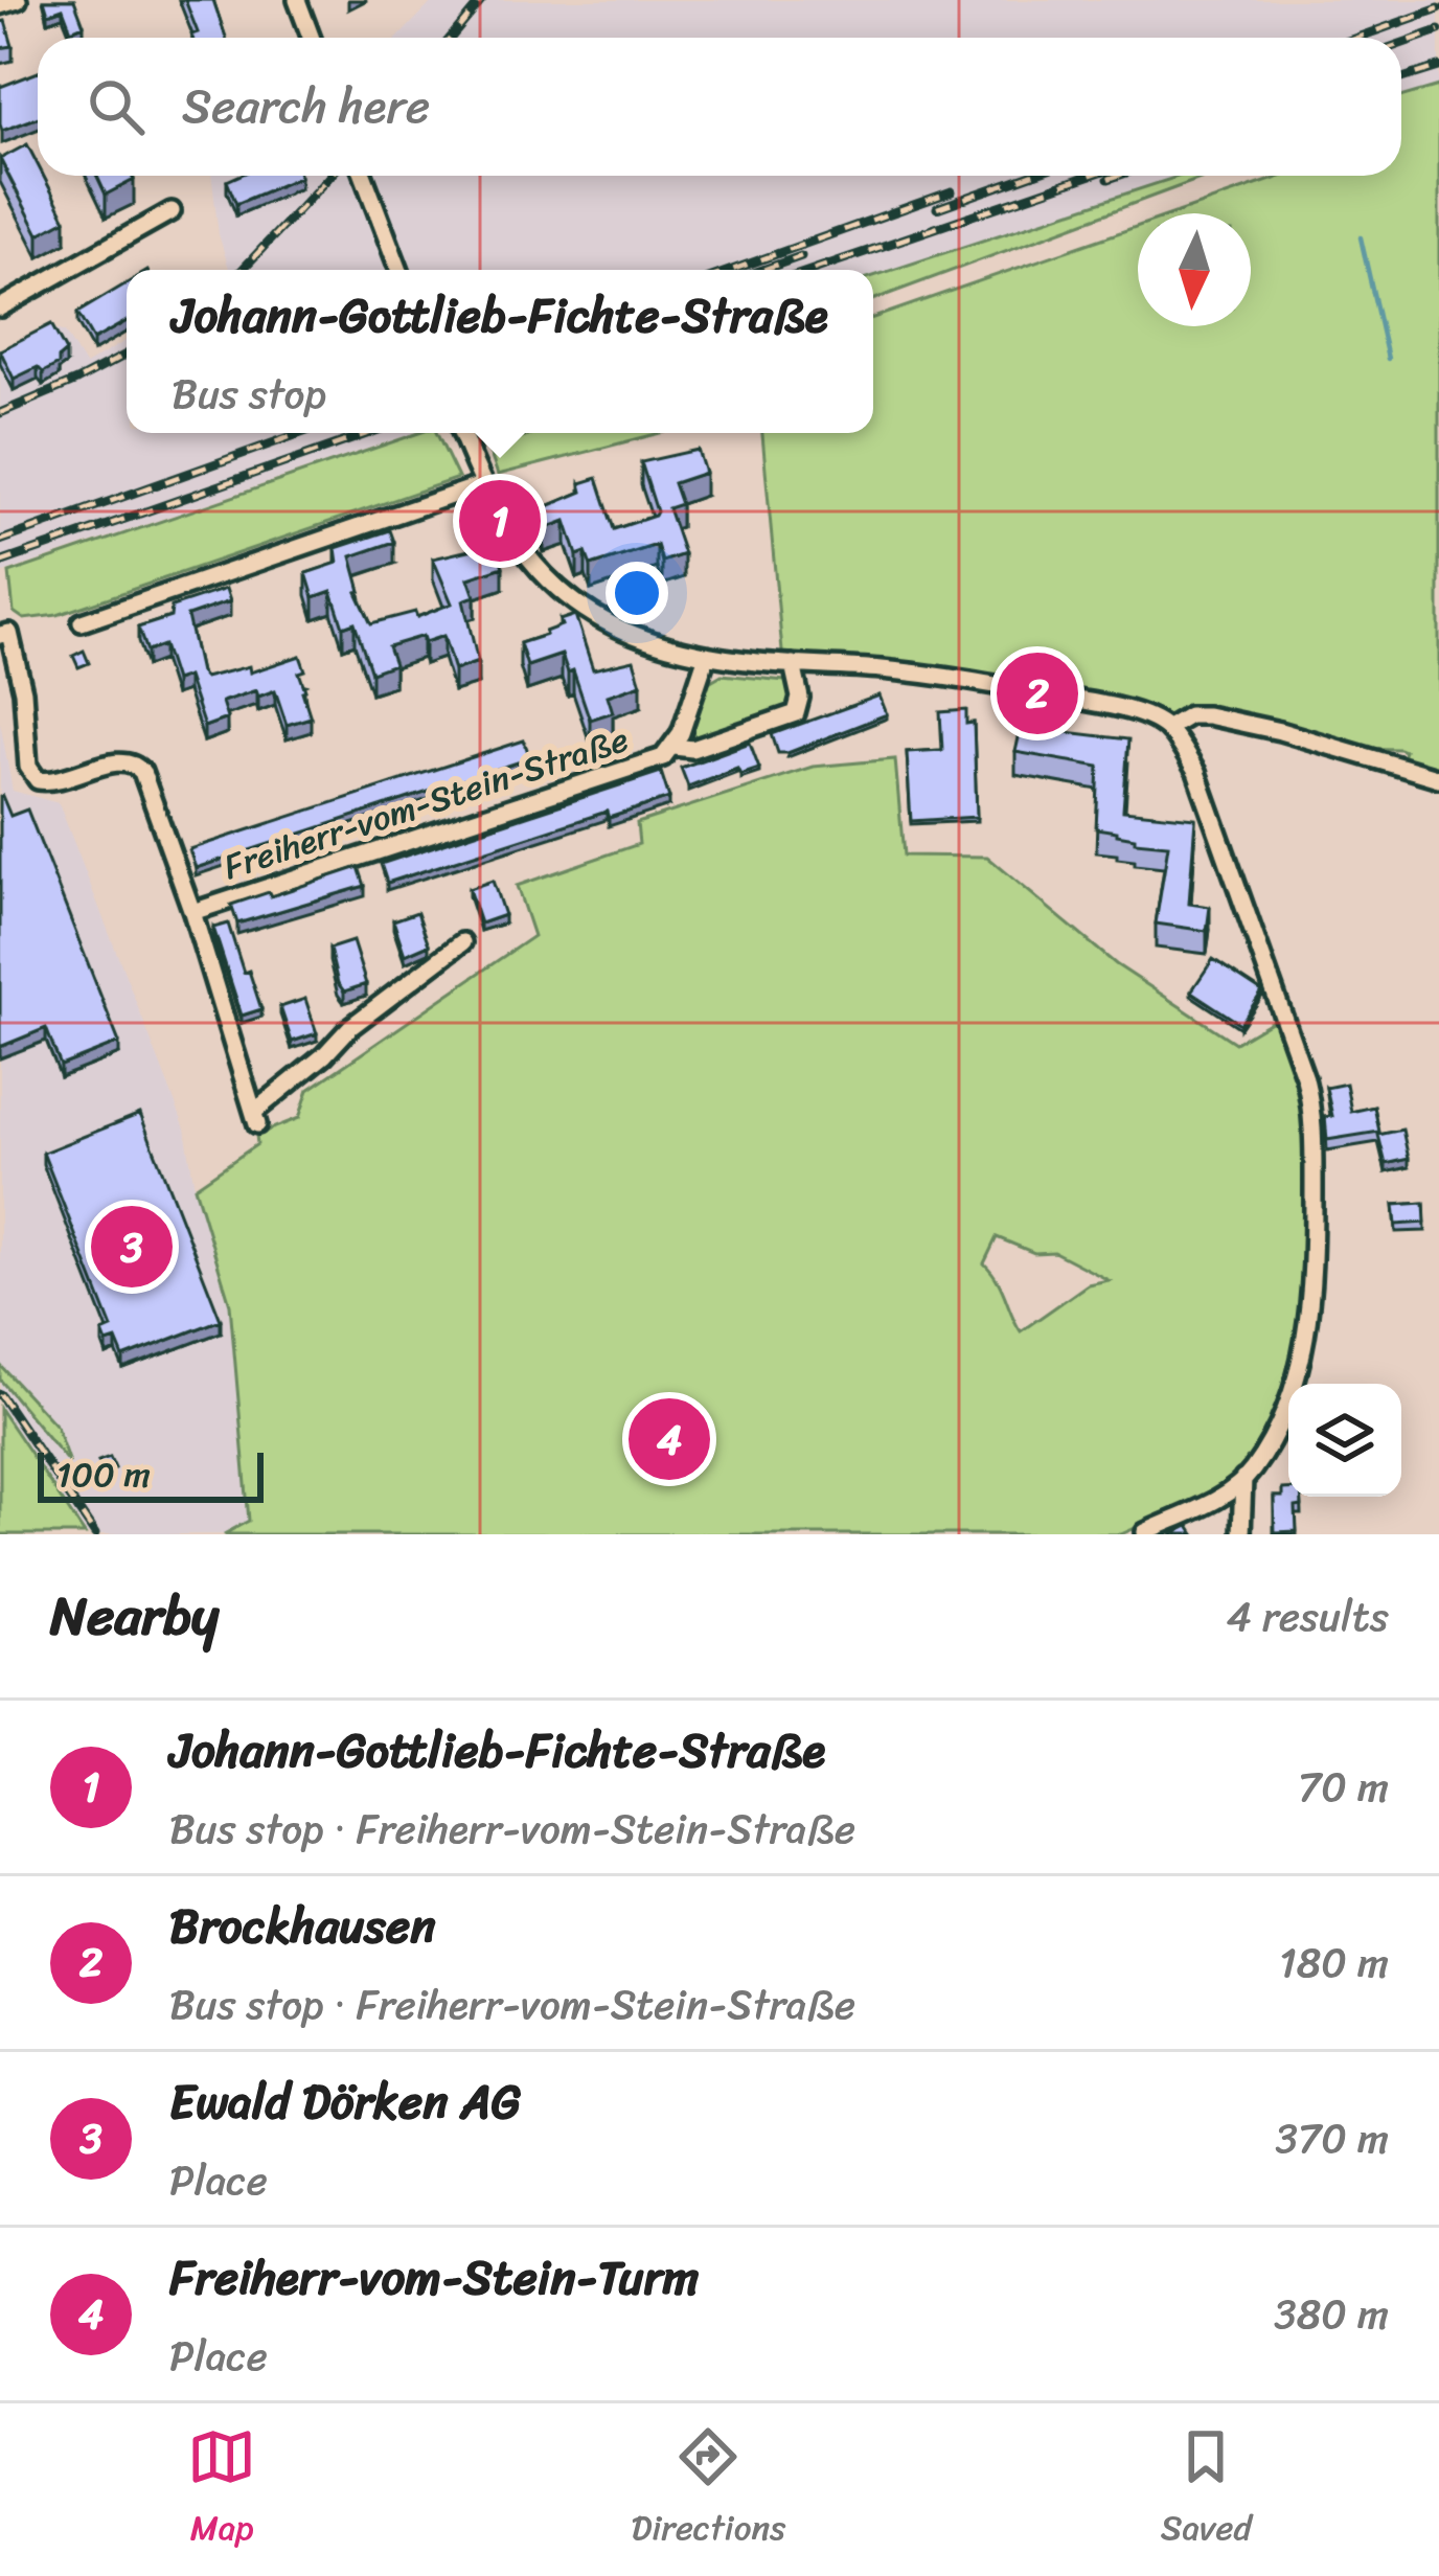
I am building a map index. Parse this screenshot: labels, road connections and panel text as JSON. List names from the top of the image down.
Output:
{
  "streets": {
    "street": ["Freiherr-vom-Stein-Straße"]
  },
  "scale_bar": "100 m",
  "north": "bottom",
  "page": {
    "search": "Search here",
    "popup": ["Johann-Gottlieb-Fichte-Straße", "Bus stop"],
    "pins": [
      "1",
      "2",
      "3",
      "4"
    ],
    "scale": "100 m",
    "heading": ["Nearby", "4 results"],
    "list": [
      {
        "mark": "1",
        "name": "Johann-Gottlieb-Fichte-Straße",
        "note": "Bus stop · Freiherr-vom-Stein-Straße",
        "value": "70 m"
      },
      {
        "mark": "2",
        "name": "Brockhausen",
        "note": "Bus stop · Freiherr-vom-Stein-Straße",
        "value": "180 m"
      },
      {
        "mark": "3",
        "name": "Ewald Dörken AG",
        "note": "Place",
        "value": "370 m"
      },
      {
        "mark": "4",
        "name": "Freiherr-vom-Stein-Turm",
        "note": "Place",
        "value": "380 m"
      }
    ],
    "nav": ["Map", "Directions", "Saved"]
  }
}
